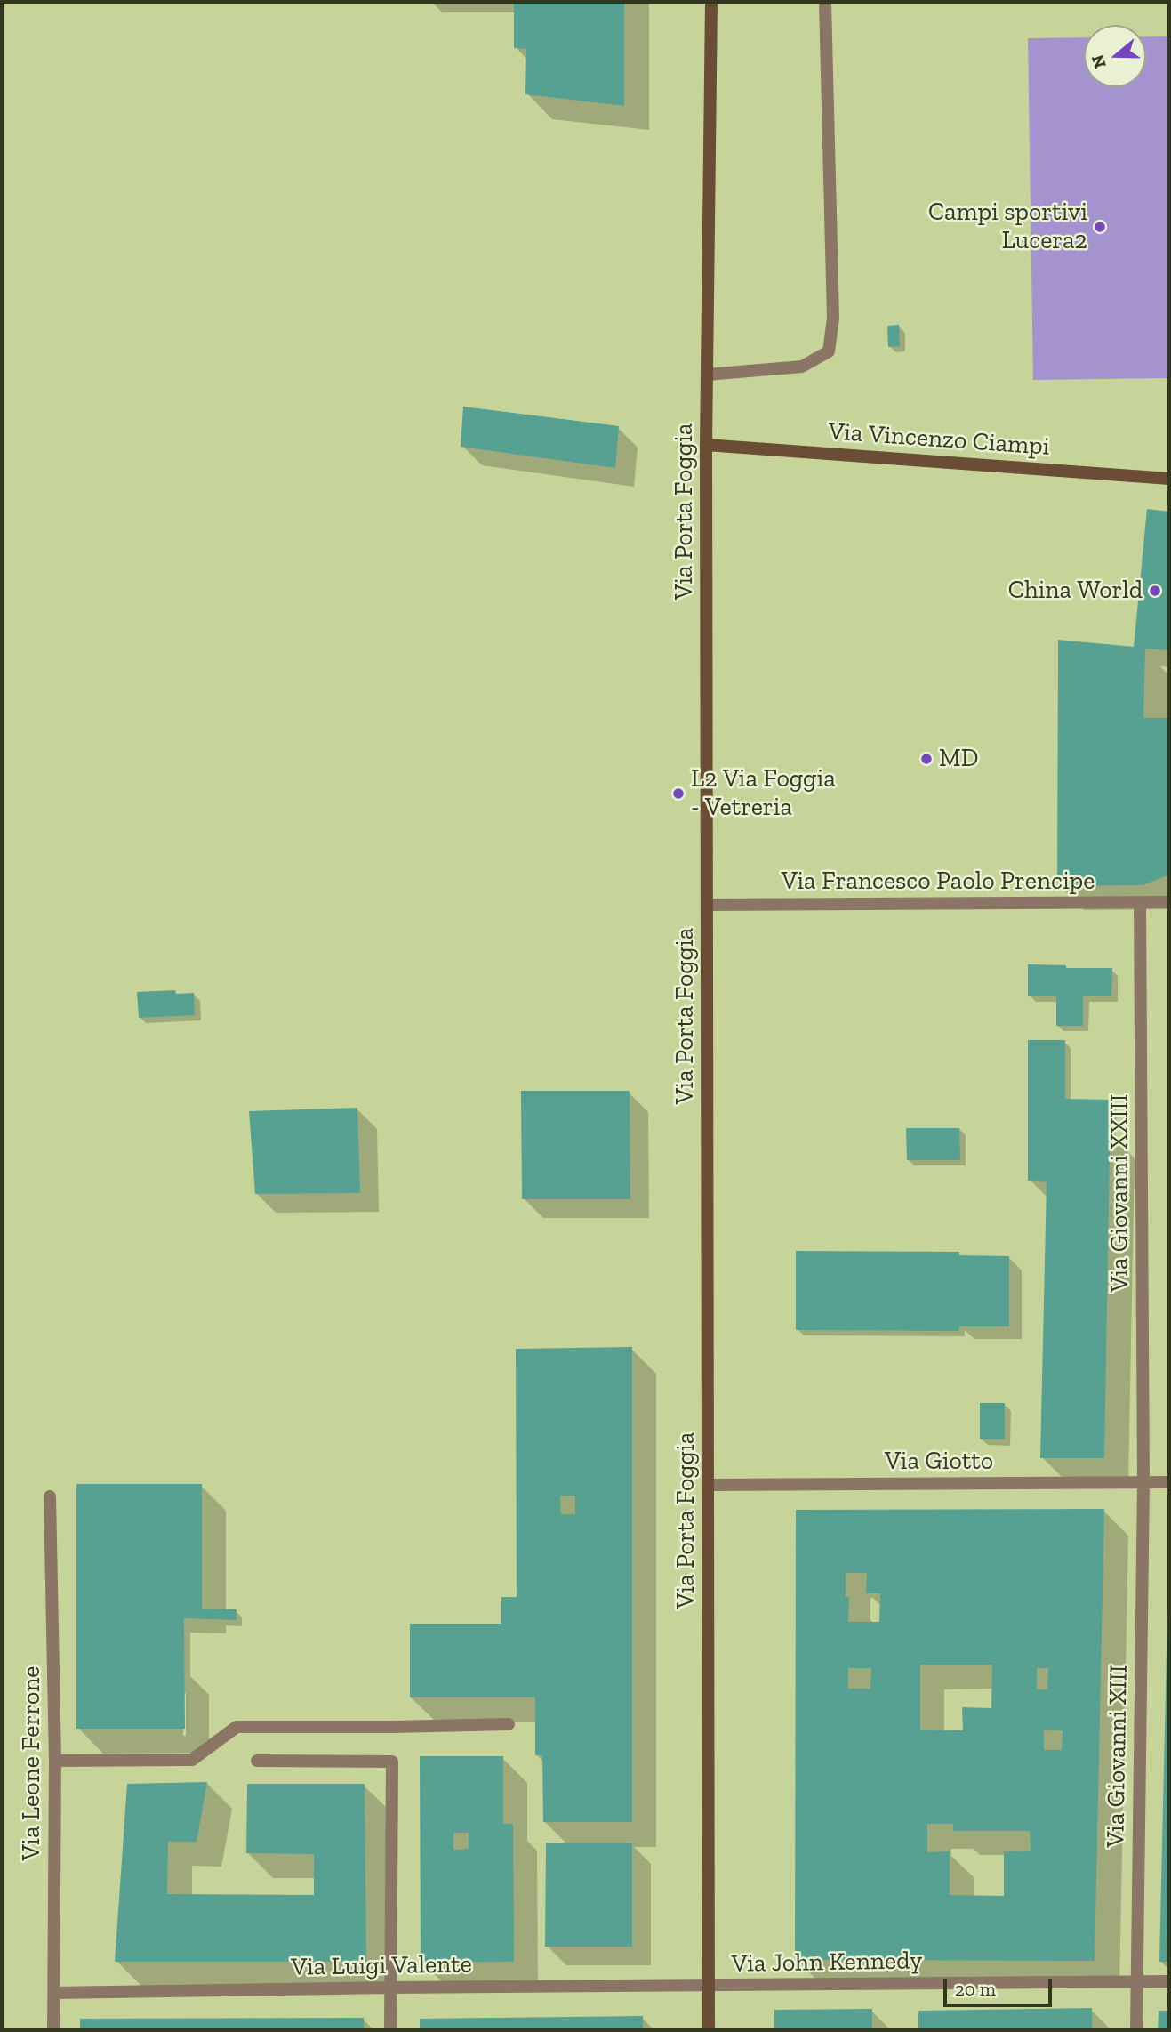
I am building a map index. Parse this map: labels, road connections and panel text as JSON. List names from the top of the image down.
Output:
{
  "streets": {
    "main road": ["Via Vincenzo Ciampi", "Via Porta Foggia"],
    "street": [
      "Via Francesco Paolo Prencipe",
      "Via Giovanni XXIII",
      "Via Giotto",
      "Via Giovanni XIII",
      "Via Leone Ferrone",
      "Via John Kennedy",
      "Via Luigi Valente"
    ]
  },
  "crossings": [
    ["Via Vincenzo Ciampi", "Via Porta Foggia"],
    ["Via Porta Foggia", "Via Francesco Paolo Prencipe"],
    ["Via Porta Foggia", "Via Giotto"],
    ["Via Porta Foggia", "Via John Kennedy"],
    ["Via Porta Foggia", "Via Luigi Valente"],
    ["Via Francesco Paolo Prencipe", "Via Giovanni XXIII"],
    ["Via Giovanni XXIII", "Via Giotto"],
    ["Via Giovanni XXIII", "Via Giovanni XIII"],
    ["Via Giotto", "Via Giovanni XIII"],
    ["Via Giovanni XIII", "Via John Kennedy"],
    ["Via Leone Ferrone", "Via Luigi Valente"],
    ["Via John Kennedy", "Via Luigi Valente"]
  ],
  "places": [
    "Campi sportivi Lucera2",
    "China World",
    "MD",
    "L2 Via Foggia - Vetreria"
  ],
  "scale_bar": "20 m",
  "north": "left"
}
